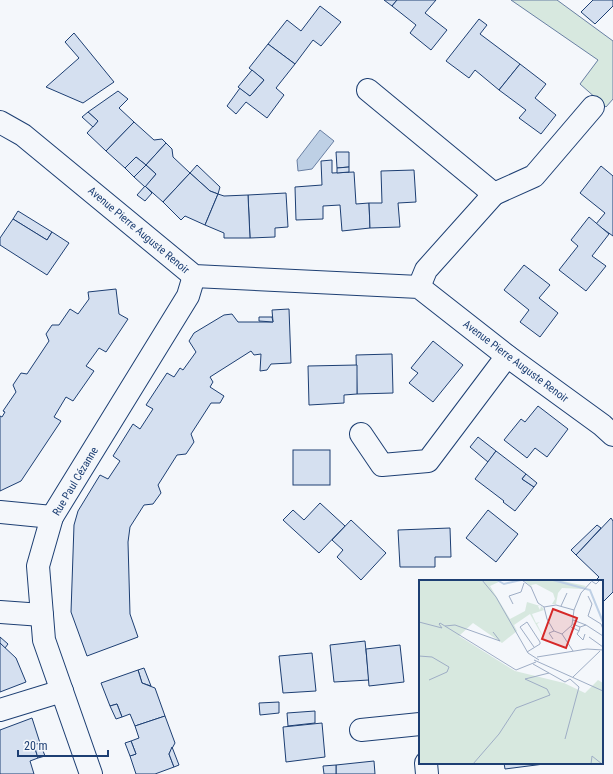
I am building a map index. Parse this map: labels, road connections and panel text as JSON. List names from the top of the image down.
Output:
{
  "streets": {
    "street": ["Avenue Pierre Auguste Renoir", "Rue Paul Cézanne"]
  },
  "crossings": [
    ["Avenue Pierre Auguste Renoir", "Rue Paul Cézanne"]
  ],
  "scale_bar": "20 m"
}
